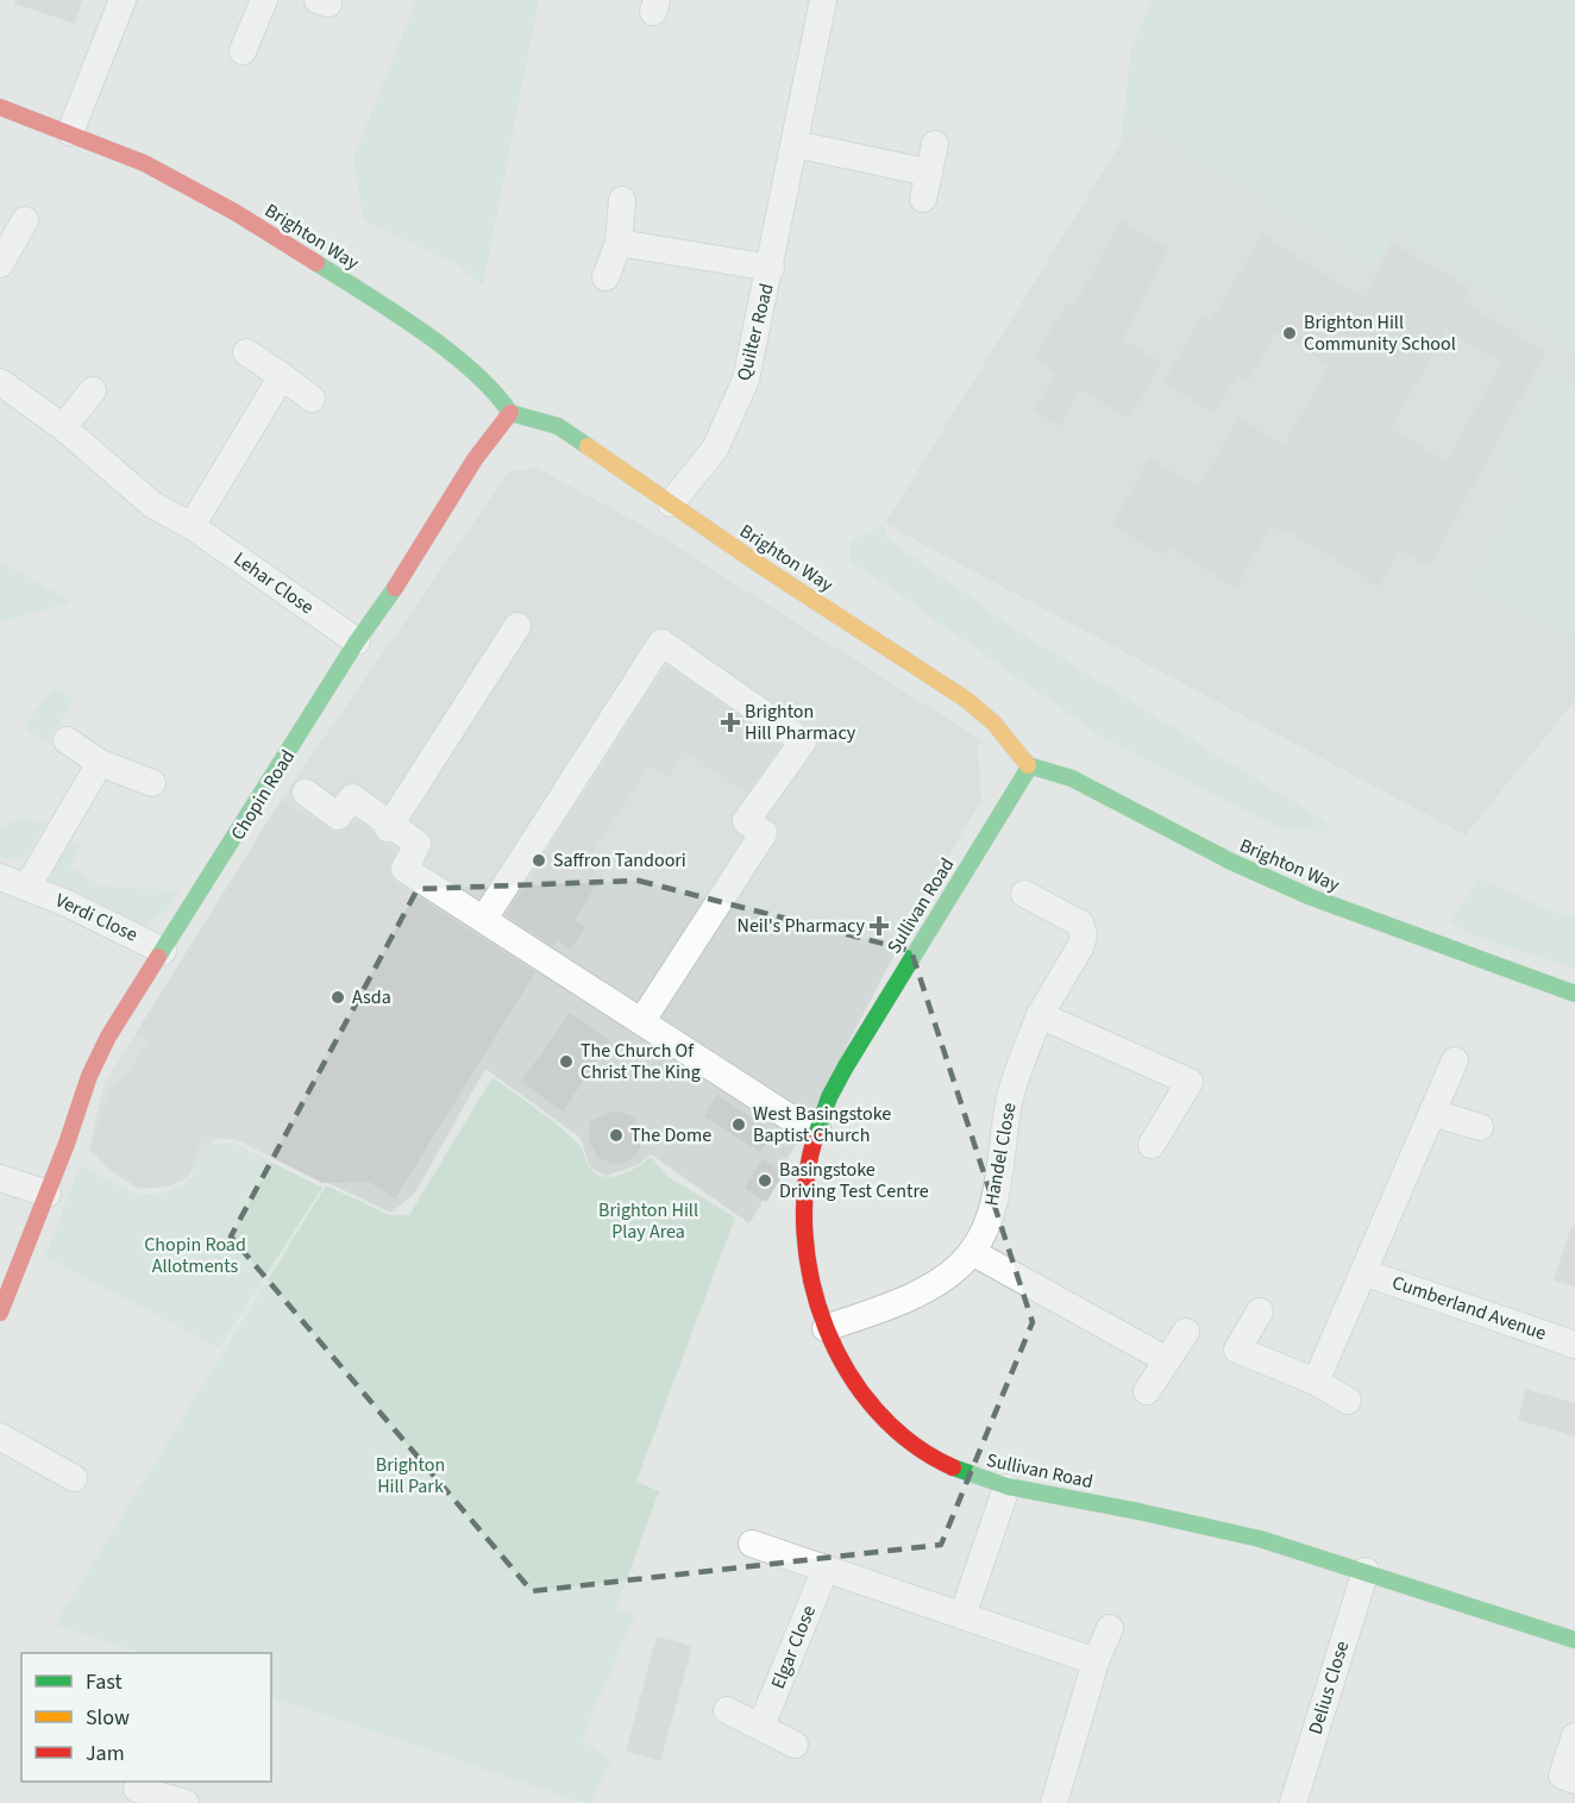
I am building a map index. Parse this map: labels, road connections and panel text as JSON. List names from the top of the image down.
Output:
{
  "streets": {
    "street": [
      "Brighton Way",
      "Quilter Road",
      "Lehar Close",
      "Chopin Road",
      "Sullivan Road",
      "Verdi Close",
      "Handel Close",
      "Cumberland Avenue",
      "Elgar Close",
      "Delius Close"
    ]
  },
  "crossings": [
    ["Brighton Way", "Quilter Road"],
    ["Brighton Way", "Chopin Road"],
    ["Brighton Way", "Sullivan Road"],
    ["Lehar Close", "Chopin Road"],
    ["Chopin Road", "Verdi Close"],
    ["Sullivan Road", "Handel Close"],
    ["Sullivan Road", "Delius Close"]
  ],
  "parks": ["Brighton Hill Play Area", "Chopin Road Allotments", "Brighton Hill Park"],
  "places": {
    "other": [
      "Brighton Hill Community School",
      "Saffron Tandoori",
      "Asda",
      "The Church Of Christ The King",
      "West Basingstoke Baptist Church",
      "The Dome",
      "Basingstoke Driving Test Centre"
    ],
    "health": ["Brighton Hill Pharmacy", "Neil's Pharmacy"]
  },
  "legend": ["Fast", "Slow", "Jam"]
}
